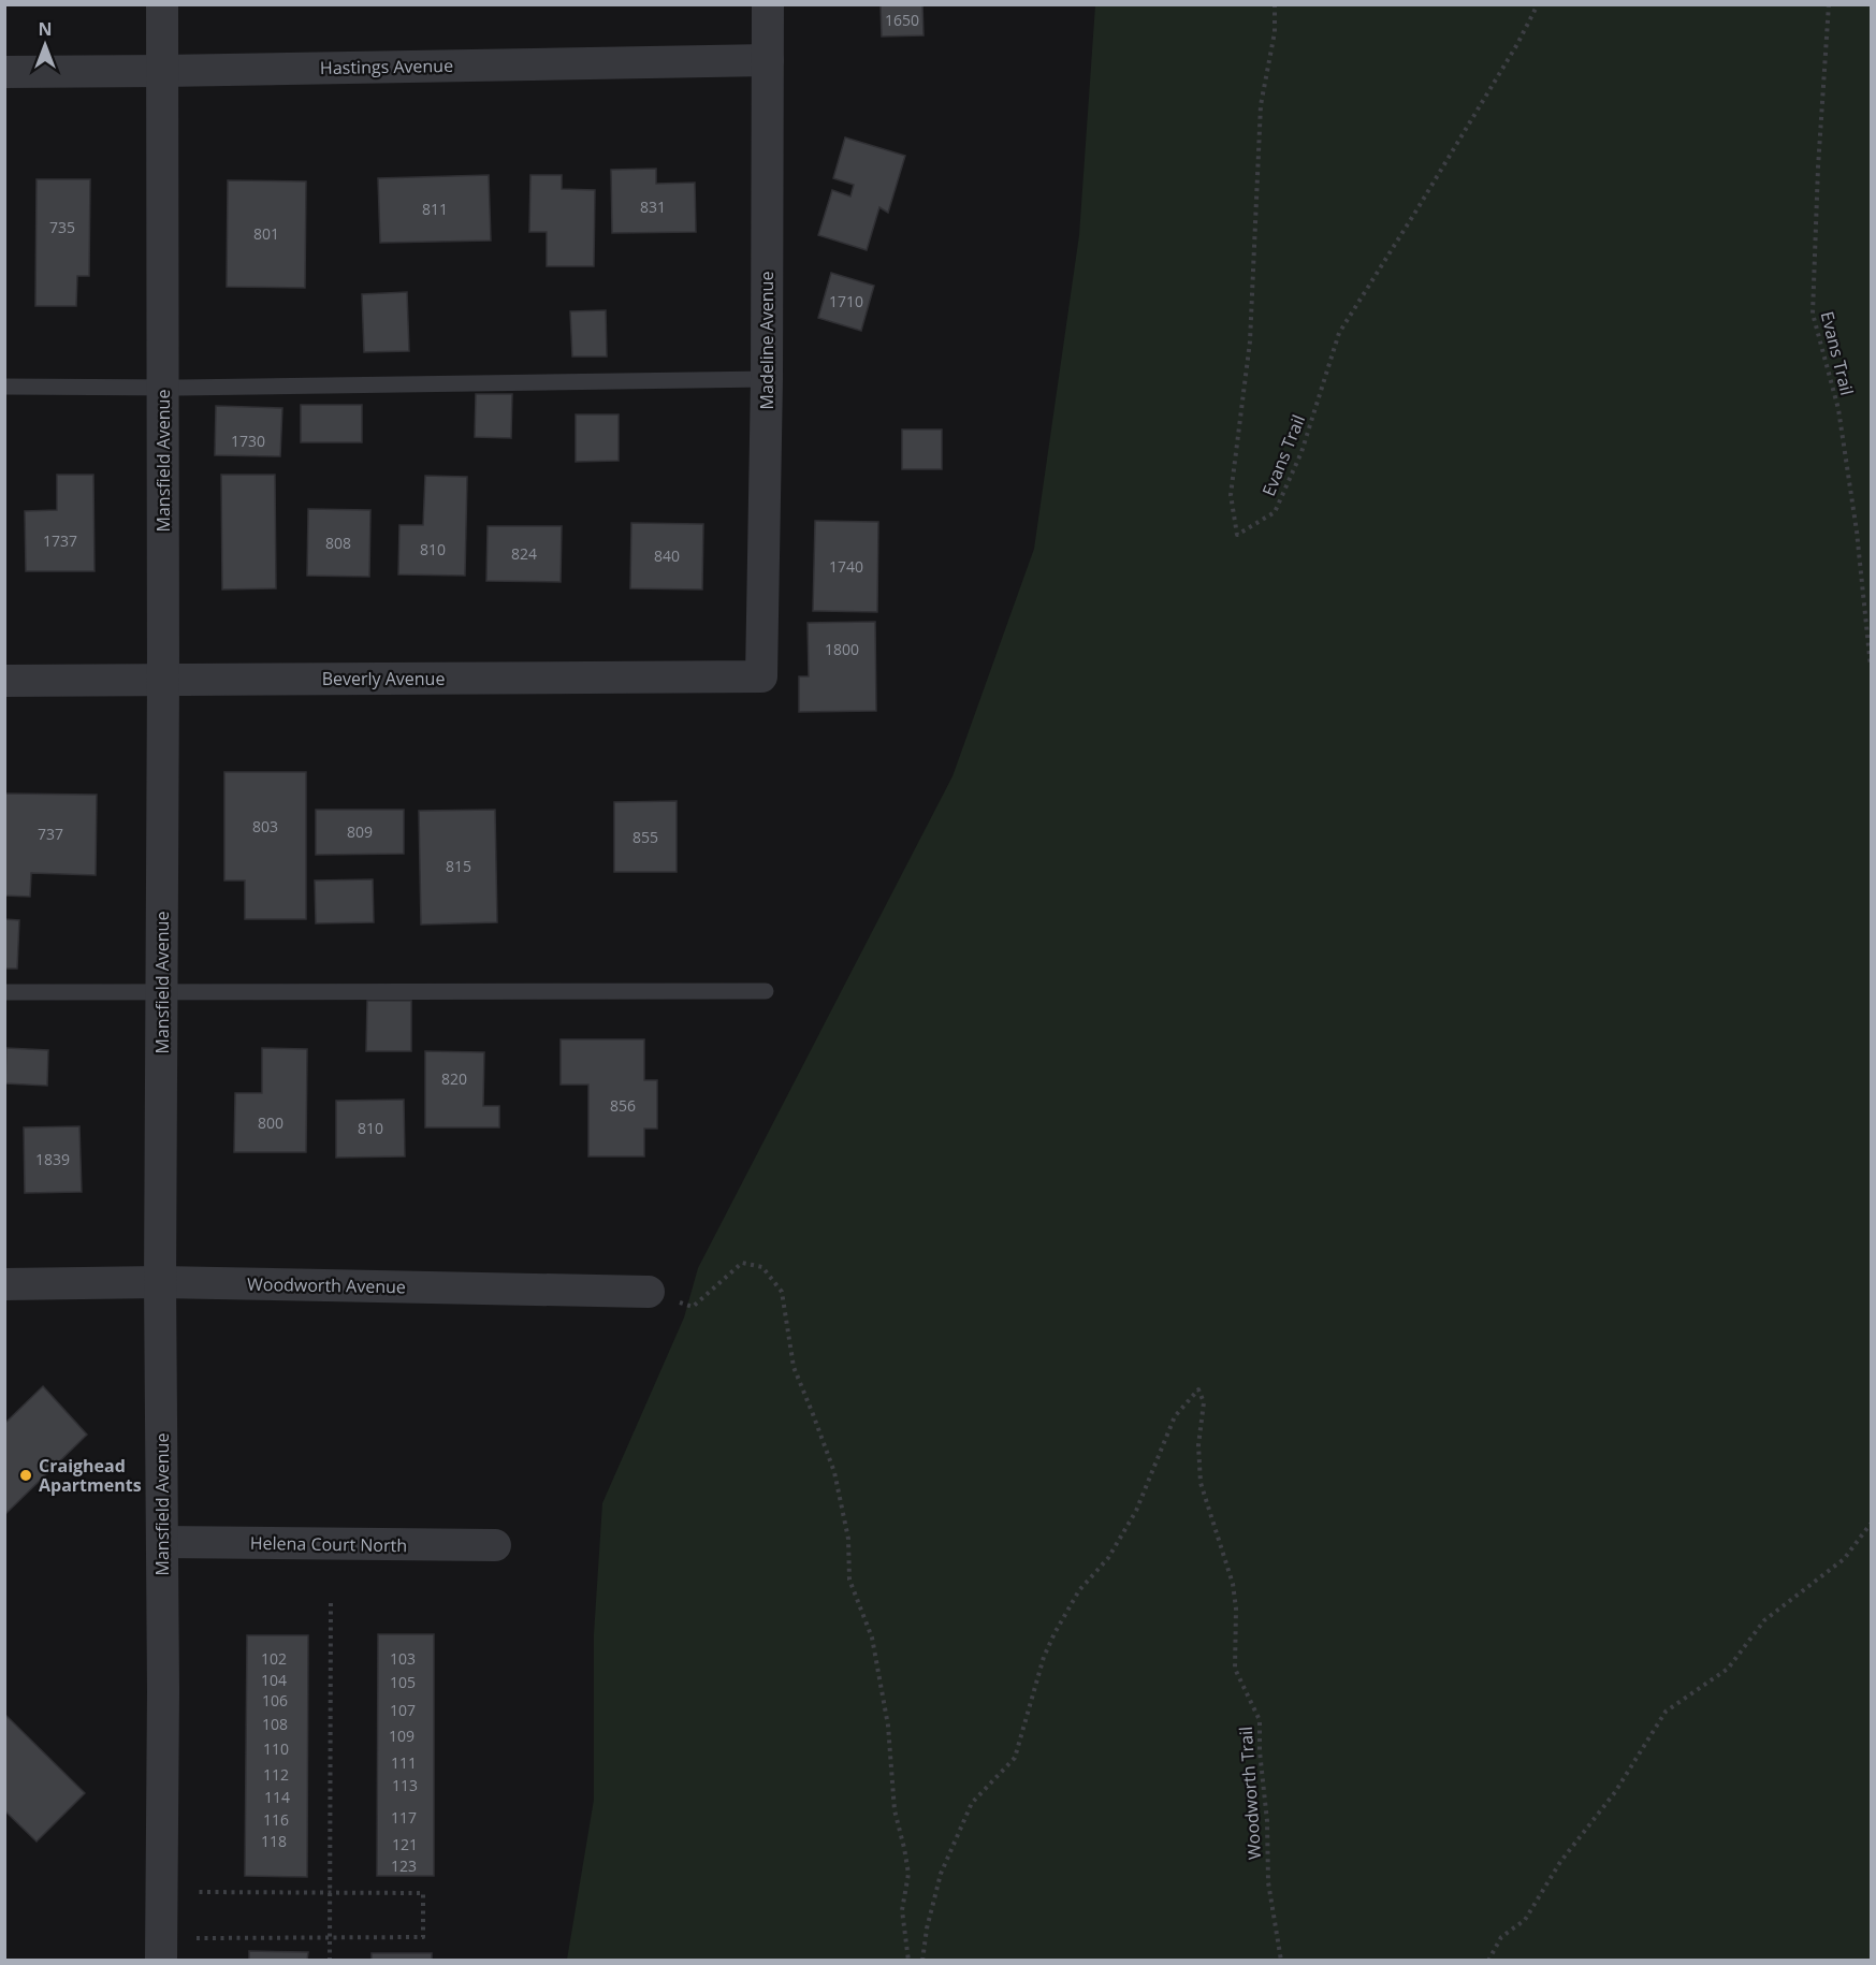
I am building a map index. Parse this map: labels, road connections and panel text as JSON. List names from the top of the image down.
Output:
{
  "streets": {
    "street": [
      "Hastings Avenue",
      "Madeline Avenue",
      "Mansfield Avenue",
      "Beverly Avenue",
      "Woodworth Avenue",
      "Helena Court North"
    ],
    "path": ["Evans Trail", "Woodworth Trail"]
  },
  "crossings": [
    ["Hastings Avenue", "Madeline Avenue"],
    ["Hastings Avenue", "Mansfield Avenue"],
    ["Madeline Avenue", "Beverly Avenue"],
    ["Mansfield Avenue", "Beverly Avenue"],
    ["Mansfield Avenue", "Woodworth Avenue"],
    ["Mansfield Avenue", "Helena Court North"]
  ],
  "places": ["Craighead Apartments"],
  "house_numbers": [
    "1650",
    "831",
    "811",
    "735",
    "801",
    "1710",
    "1730",
    "1737",
    "808",
    "810",
    "824",
    "840",
    "1740",
    "1800",
    "803",
    "809",
    "737",
    "855",
    "815",
    "820",
    "856",
    "800",
    "810",
    "1839",
    "102",
    "103",
    "104",
    "105",
    "106",
    "107",
    "108",
    "109",
    "110",
    "111",
    "112",
    "113",
    "114",
    "117",
    "116",
    "118",
    "121",
    "123"
  ],
  "north": "top"
}
